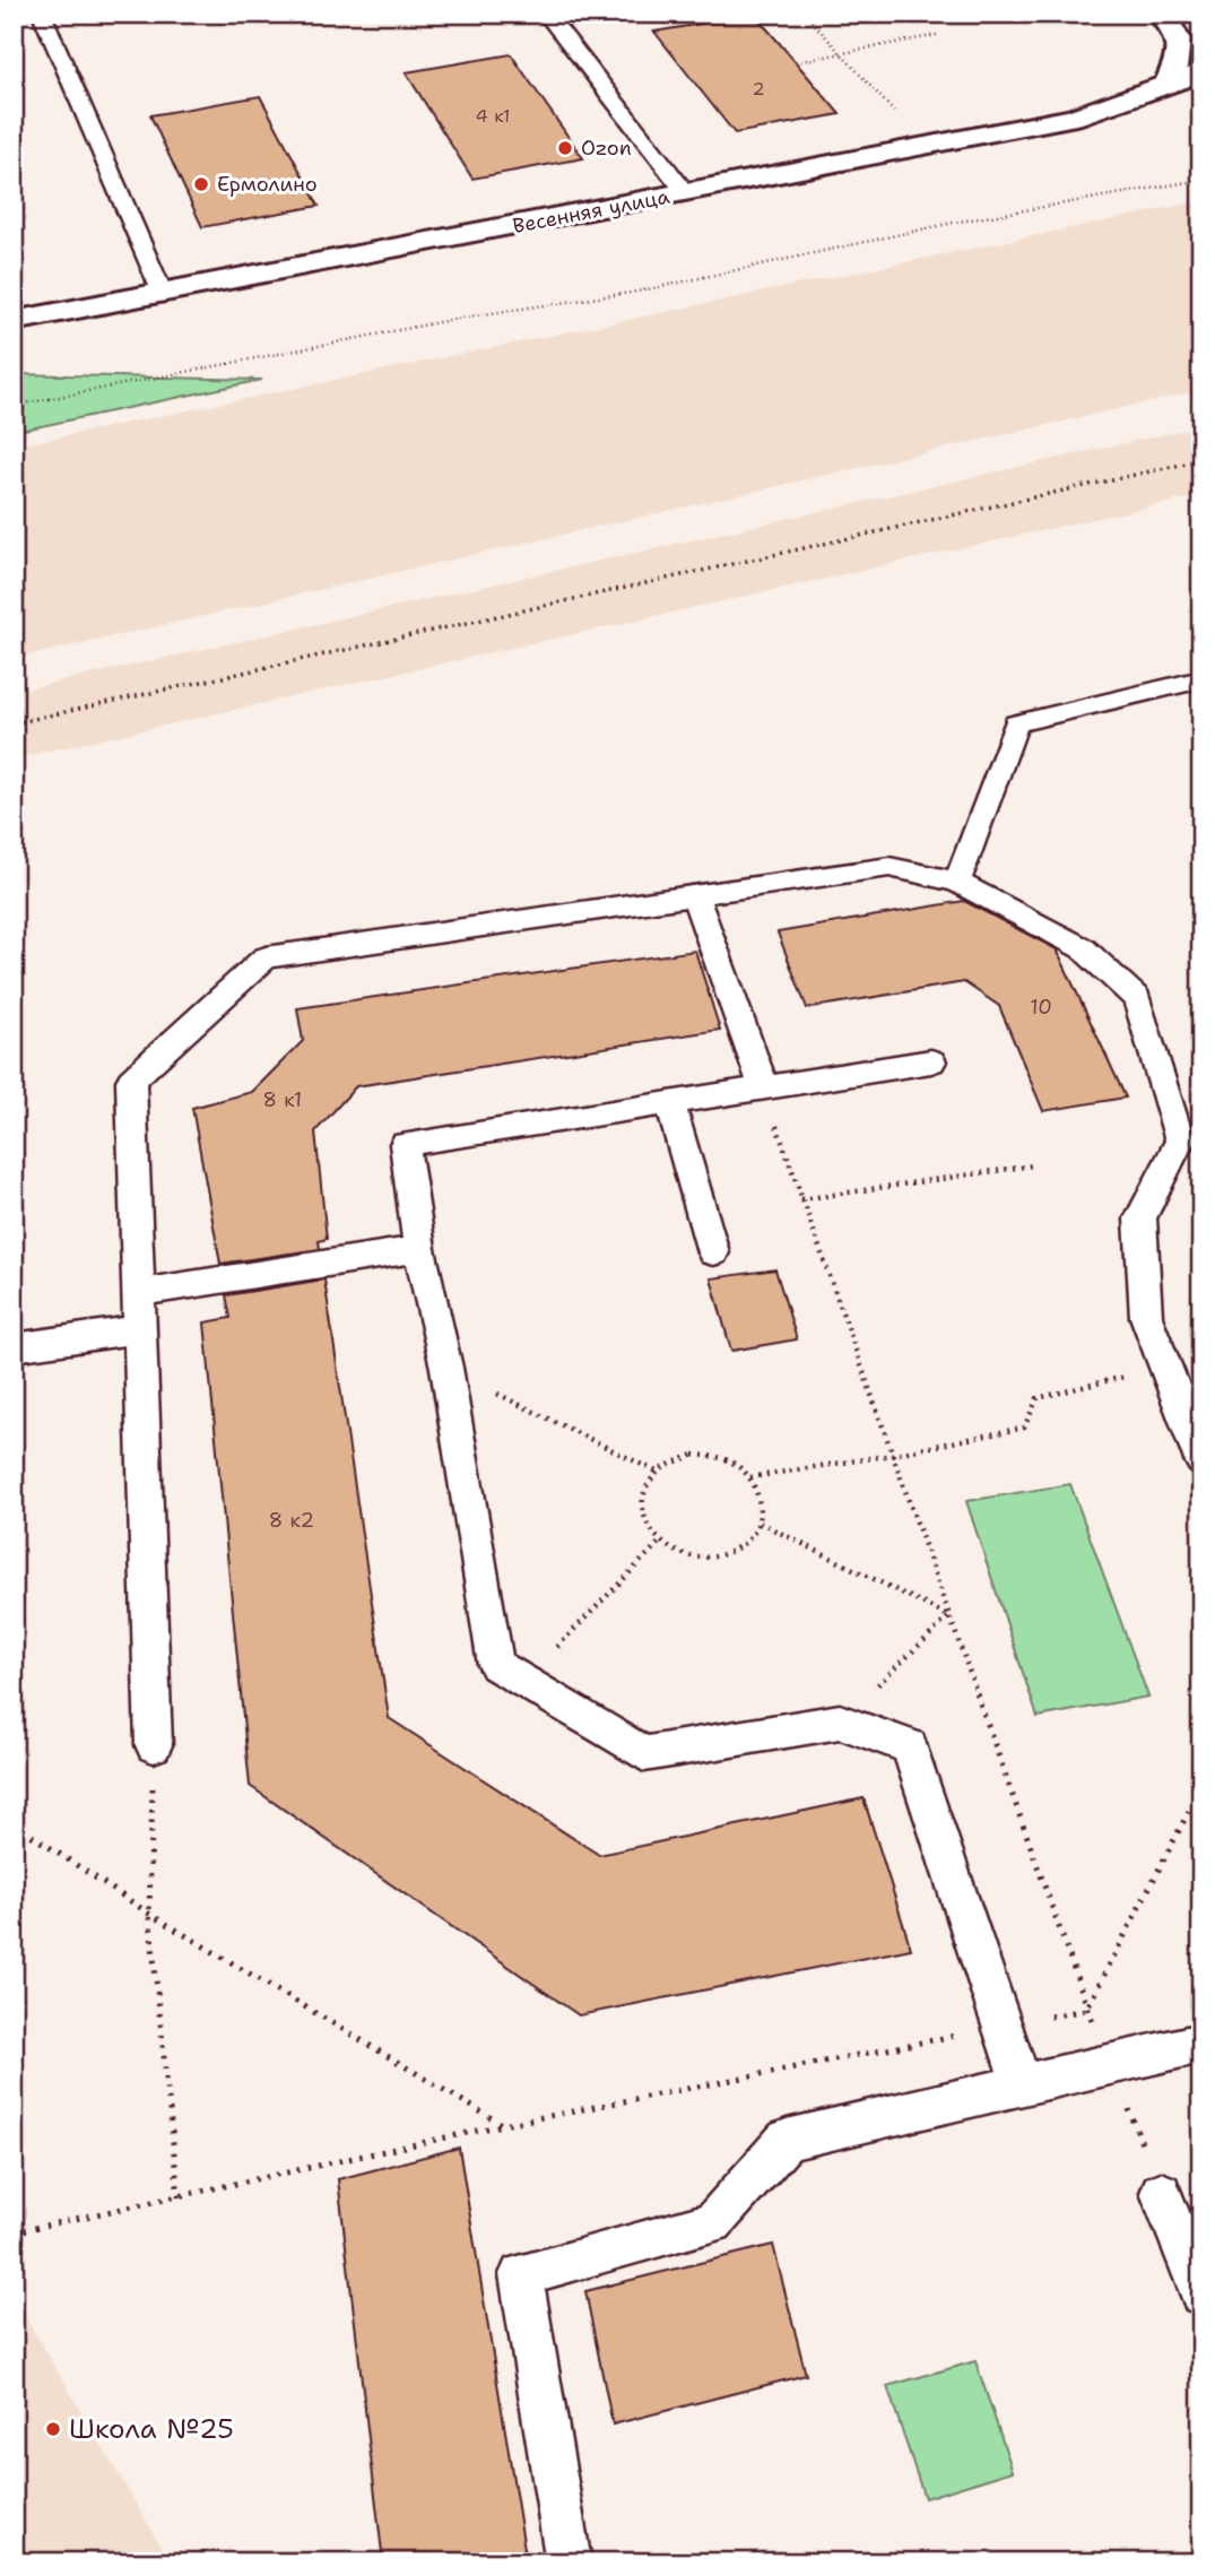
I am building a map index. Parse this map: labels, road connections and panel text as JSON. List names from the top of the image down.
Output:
{
  "streets": {
    "street": ["Весенняя улица"]
  },
  "places": ["Ozon", "Ермолино", "Школа №25"],
  "house_numbers": [
    "2",
    "4 к1",
    "10",
    "8 к1",
    "8 к2"
  ]
}
